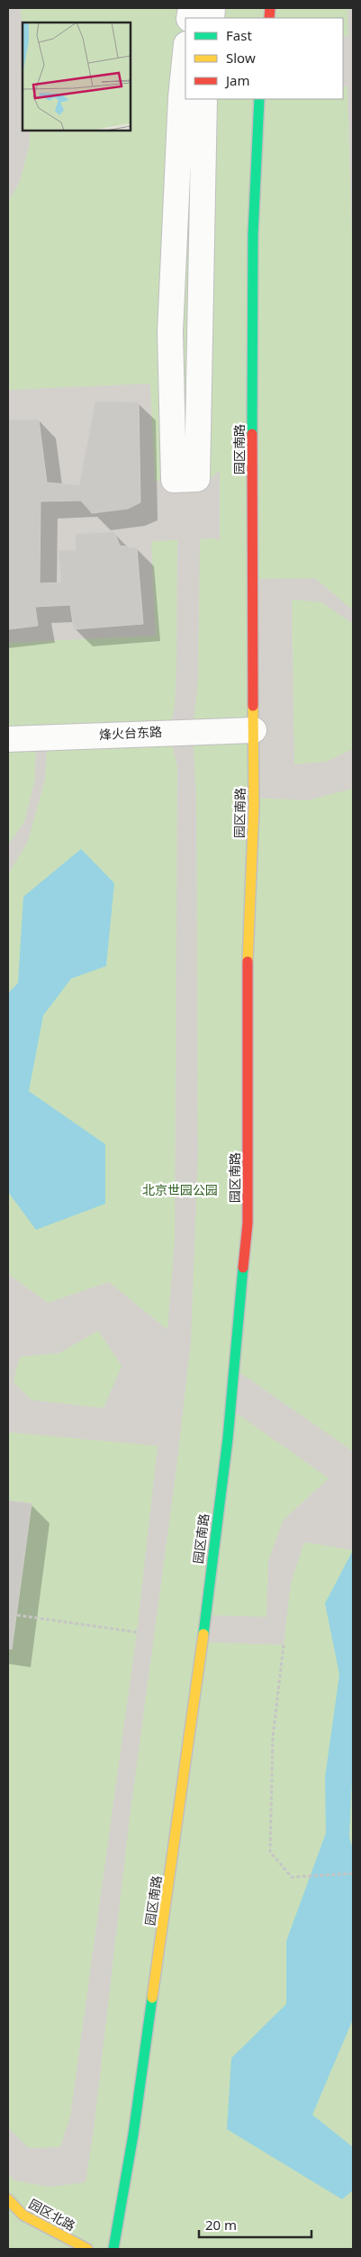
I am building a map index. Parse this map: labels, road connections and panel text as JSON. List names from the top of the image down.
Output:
{
  "streets": {
    "street": ["园区南路", "烽火台东路", "园区北路"]
  },
  "crossings": [
    ["园区南路", "烽火台东路"]
  ],
  "parks": ["北京世园公园"],
  "legend": ["Fast", "Slow", "Jam"],
  "scale_bar": "20 m"
}
